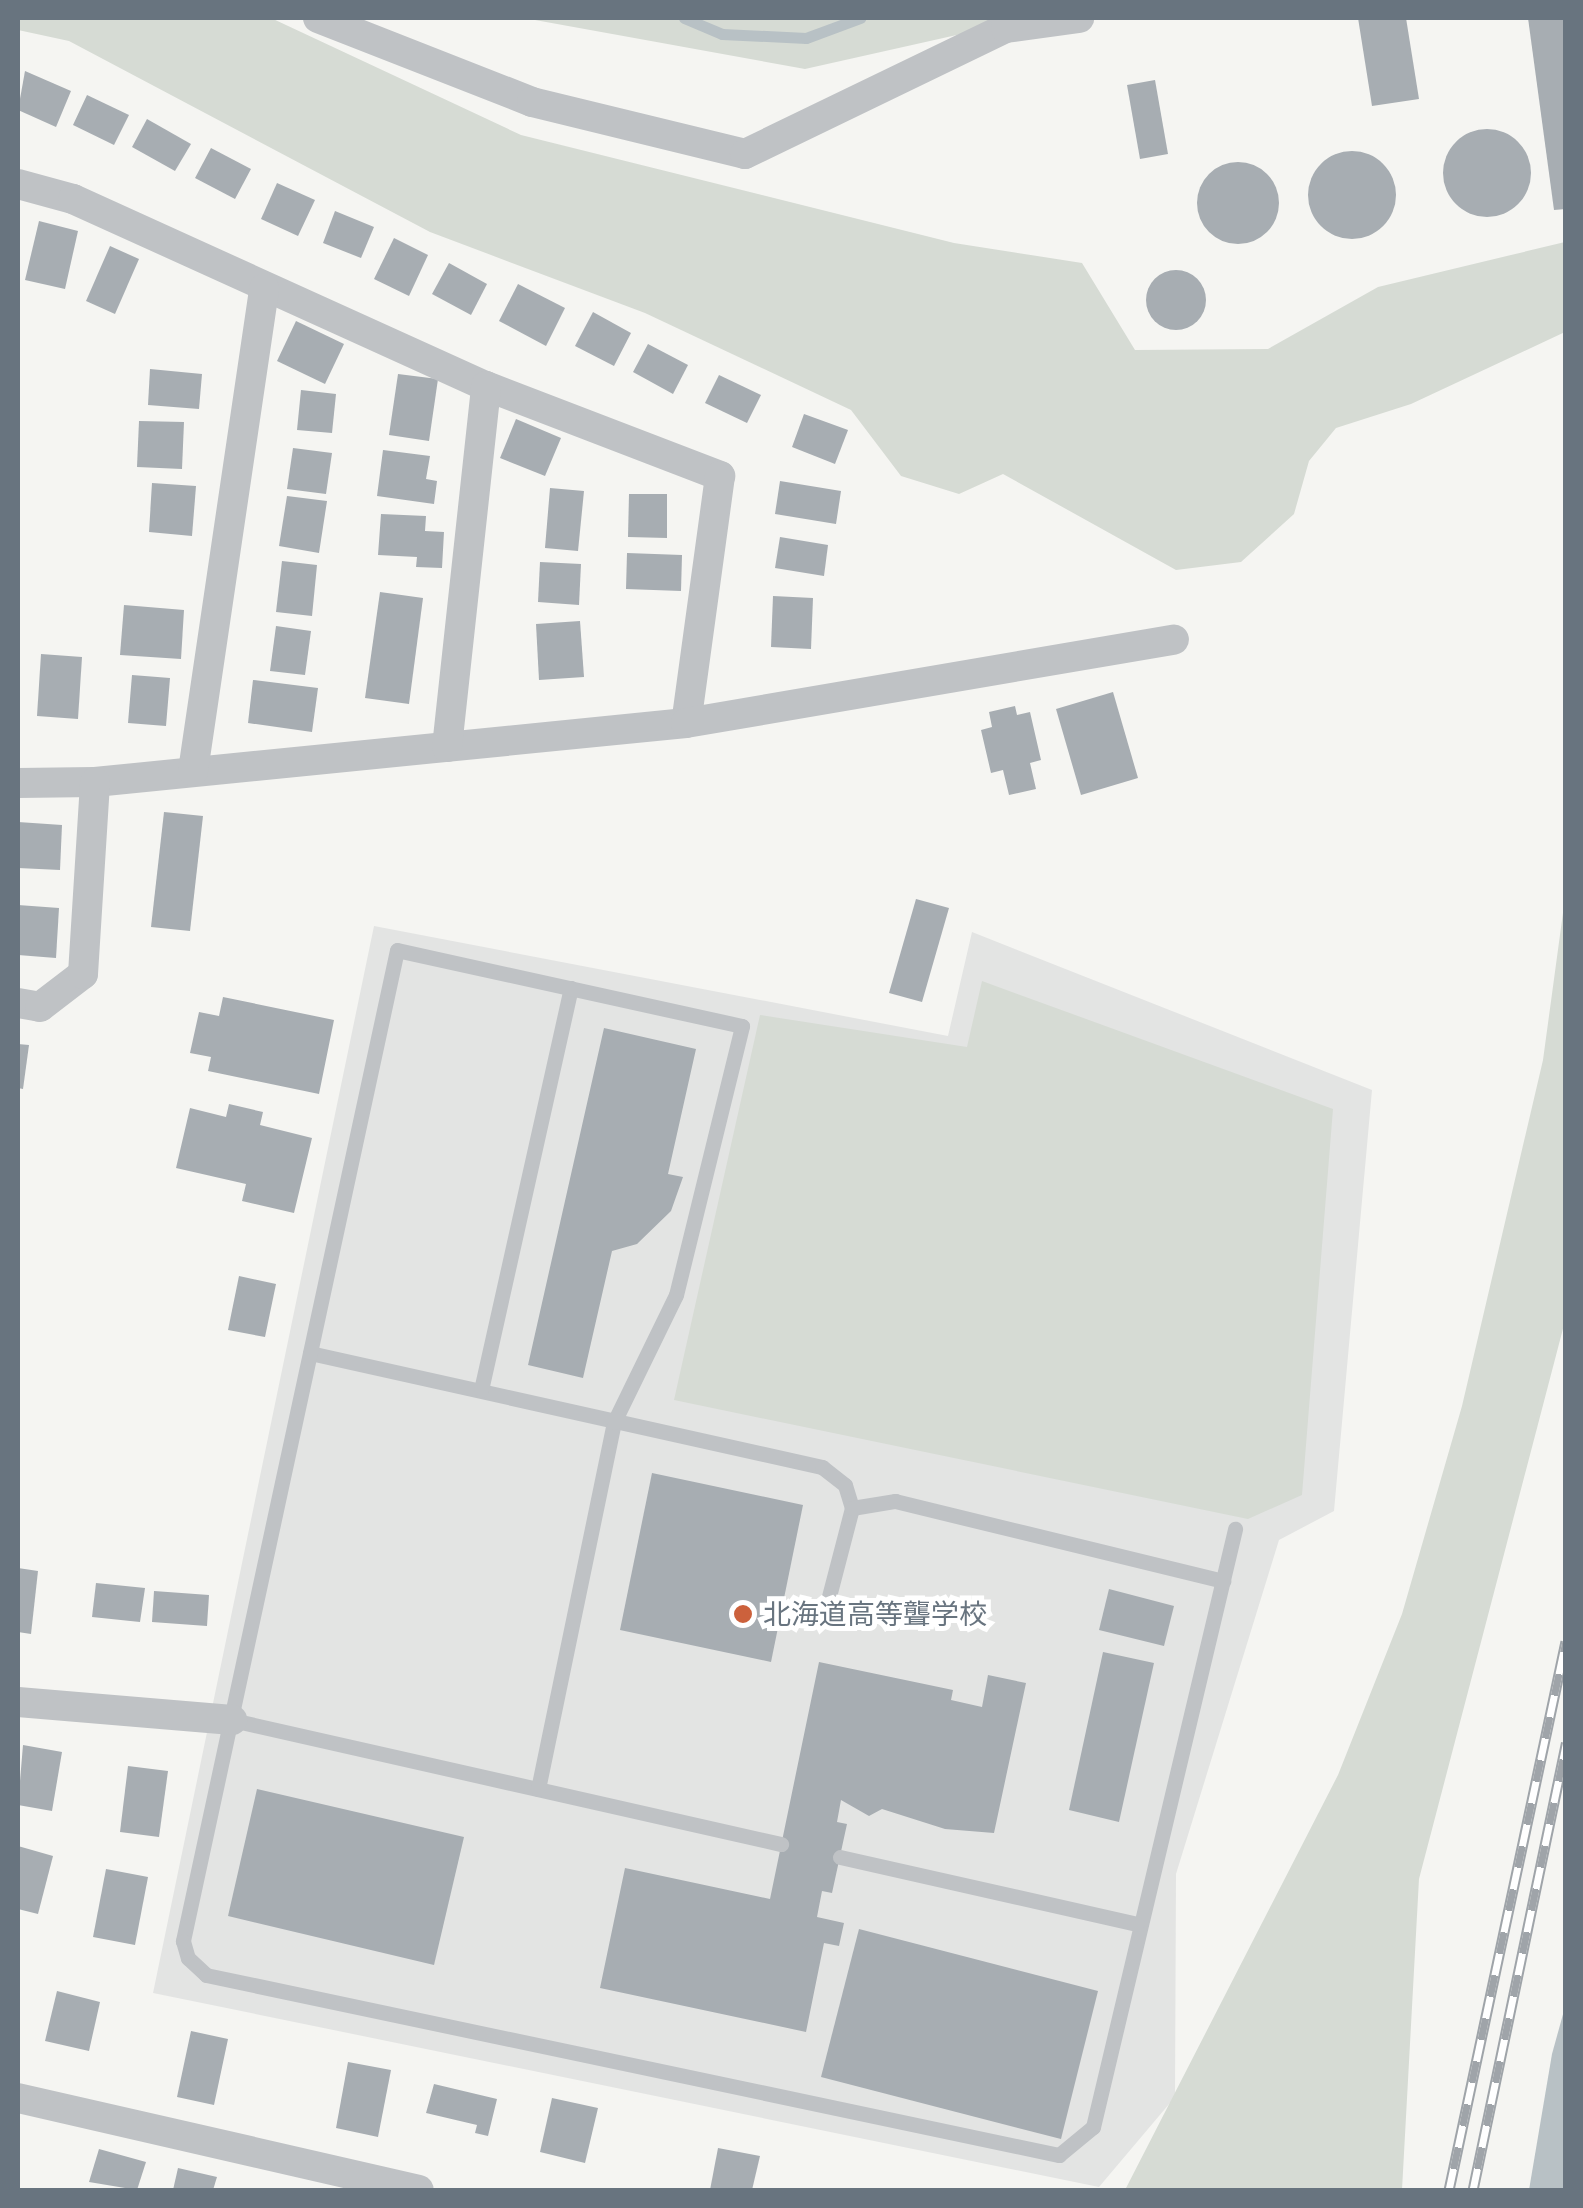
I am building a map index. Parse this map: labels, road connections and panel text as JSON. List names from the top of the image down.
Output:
{
  "places": ["北海道高等聾学校"]
}
